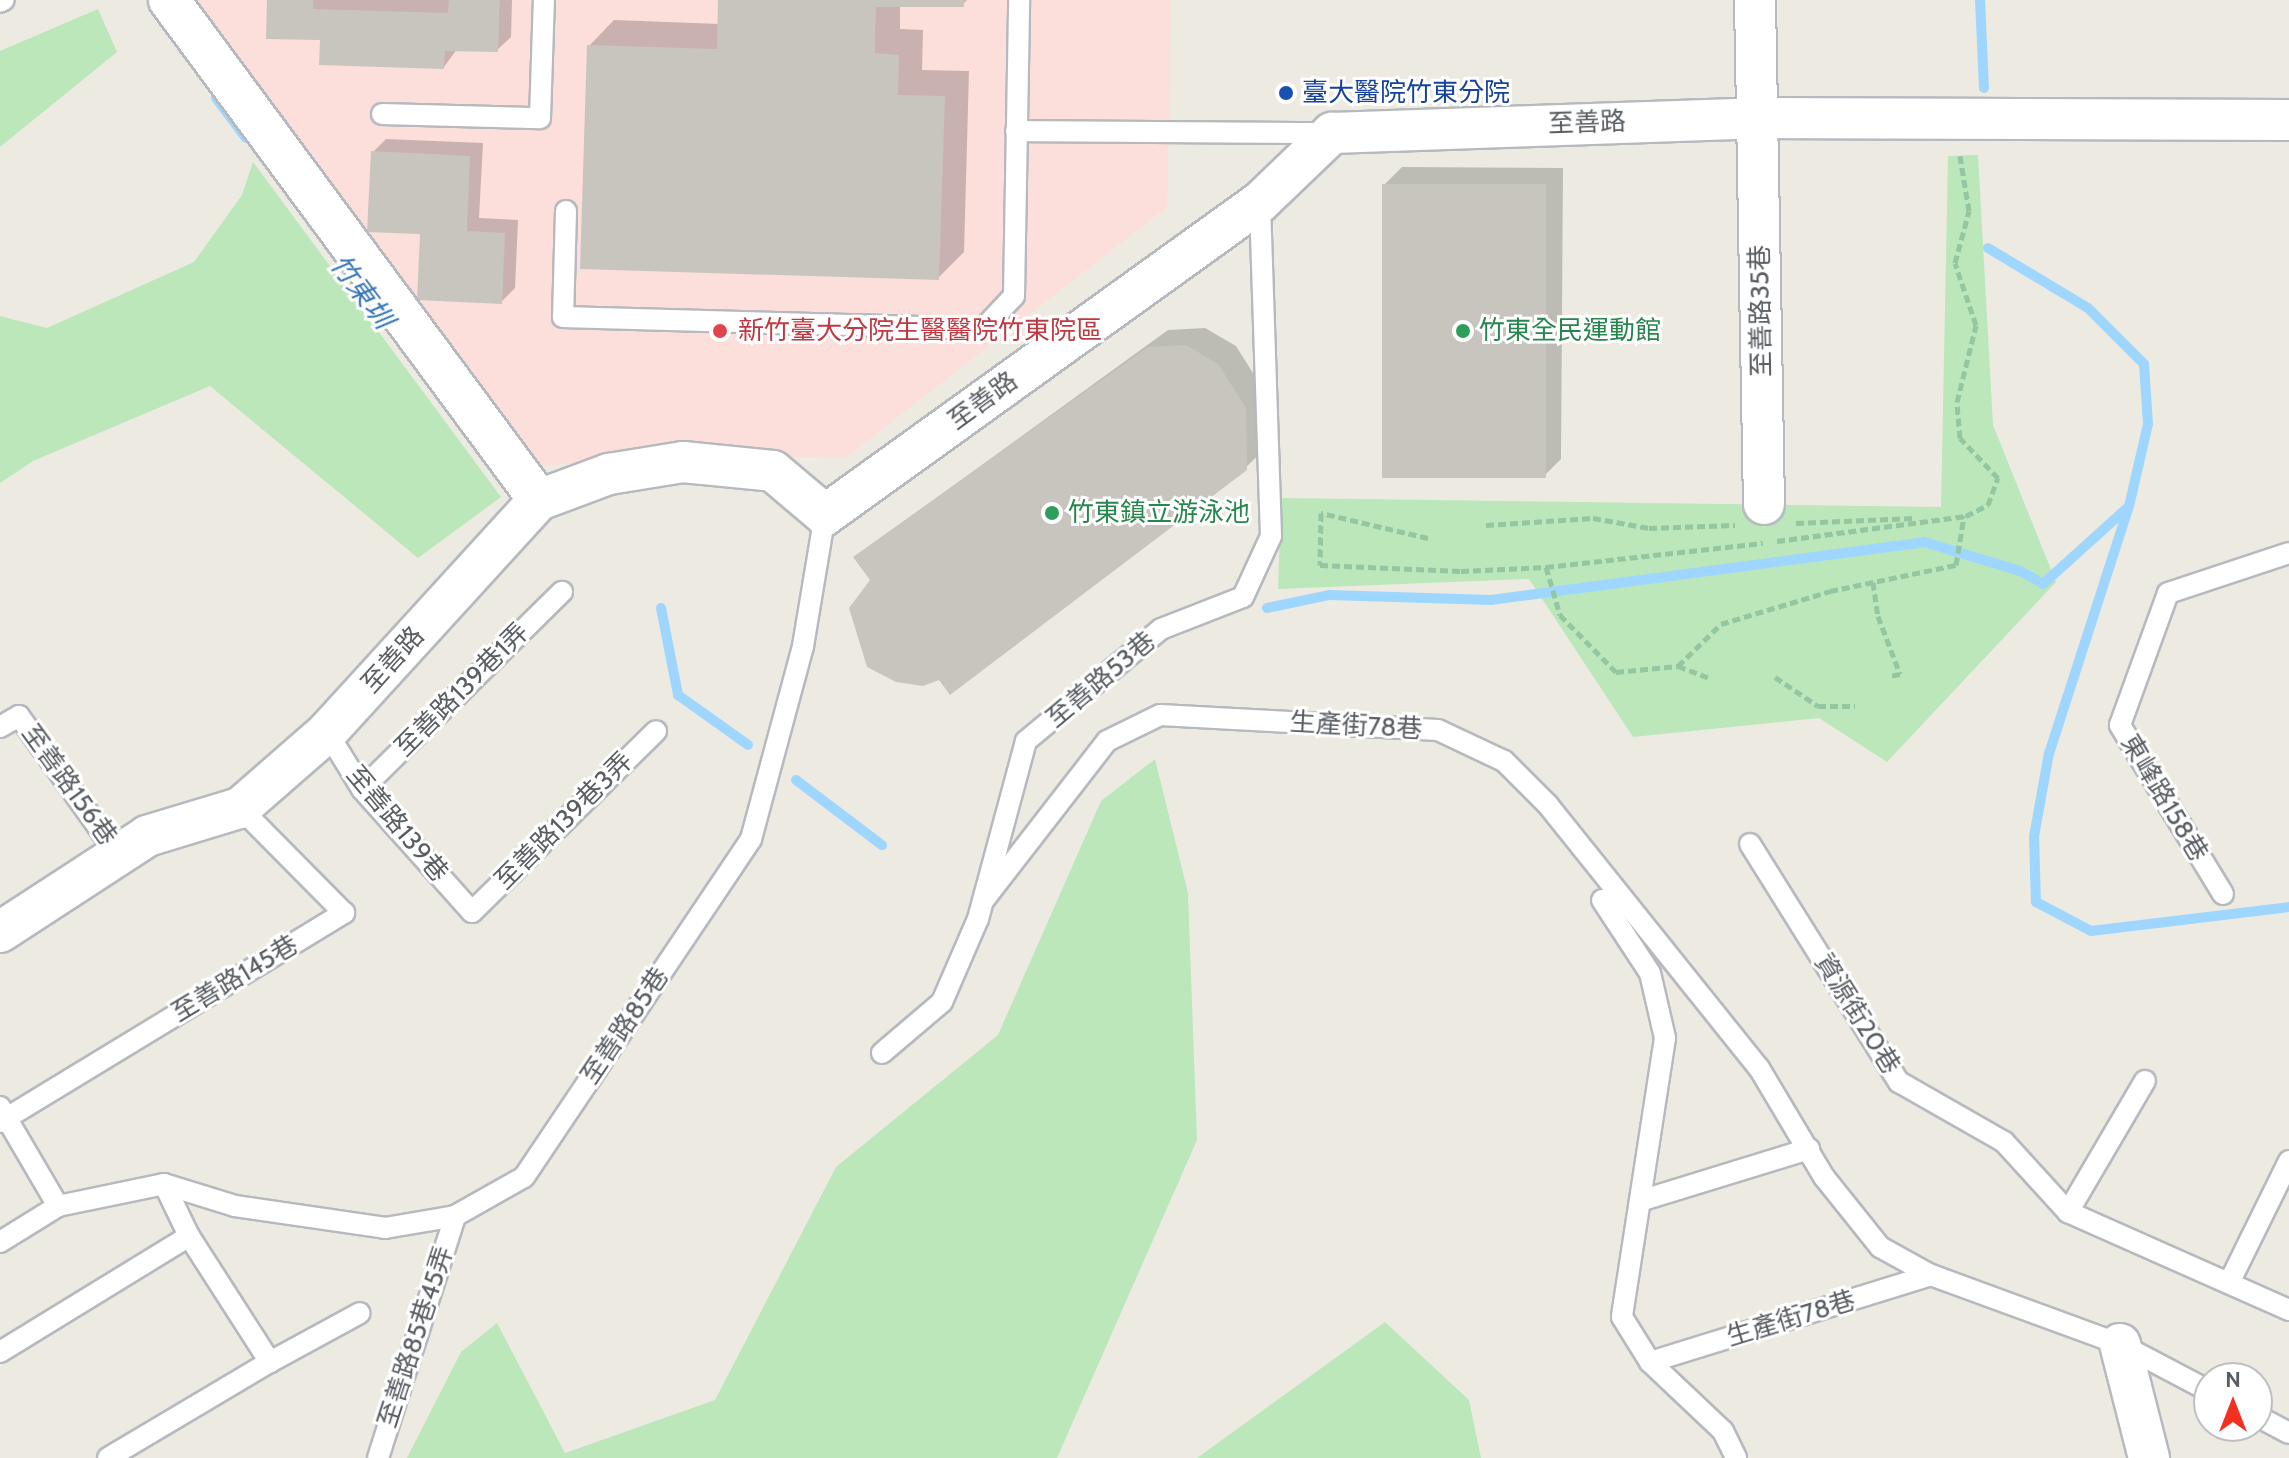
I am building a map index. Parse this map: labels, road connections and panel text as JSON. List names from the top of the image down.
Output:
{
  "streets": {
    "street": ["至善路", "至善路35巷"],
    "lane": [
      "至善路53巷",
      "至善路139巷1弄",
      "生產街78巷",
      "至善路156巷",
      "東峰路158巷",
      "至善路139巷3弄",
      "至善路139巷",
      "至善路145巷",
      "資源街20巷",
      "至善路85巷",
      "至善路85巷45弄"
    ]
  },
  "crossings": [
    ["至善路", "至善路35巷"],
    ["至善路", "至善路53巷"],
    ["至善路", "至善路156巷"],
    ["至善路", "至善路139巷"],
    ["至善路", "至善路145巷"],
    ["至善路", "至善路85巷"],
    ["至善路53巷", "生產街78巷"],
    ["至善路139巷1弄", "至善路139巷"],
    ["至善路139巷3弄", "至善路139巷"],
    ["至善路85巷", "至善路85巷45弄"]
  ],
  "water": ["竹東圳"],
  "places": [
    "臺大醫院竹東分院",
    "新竹臺大分院生醫醫院竹東院區",
    "竹東全民運動館",
    "竹東鎮立游泳池"
  ],
  "north": "top"
}
